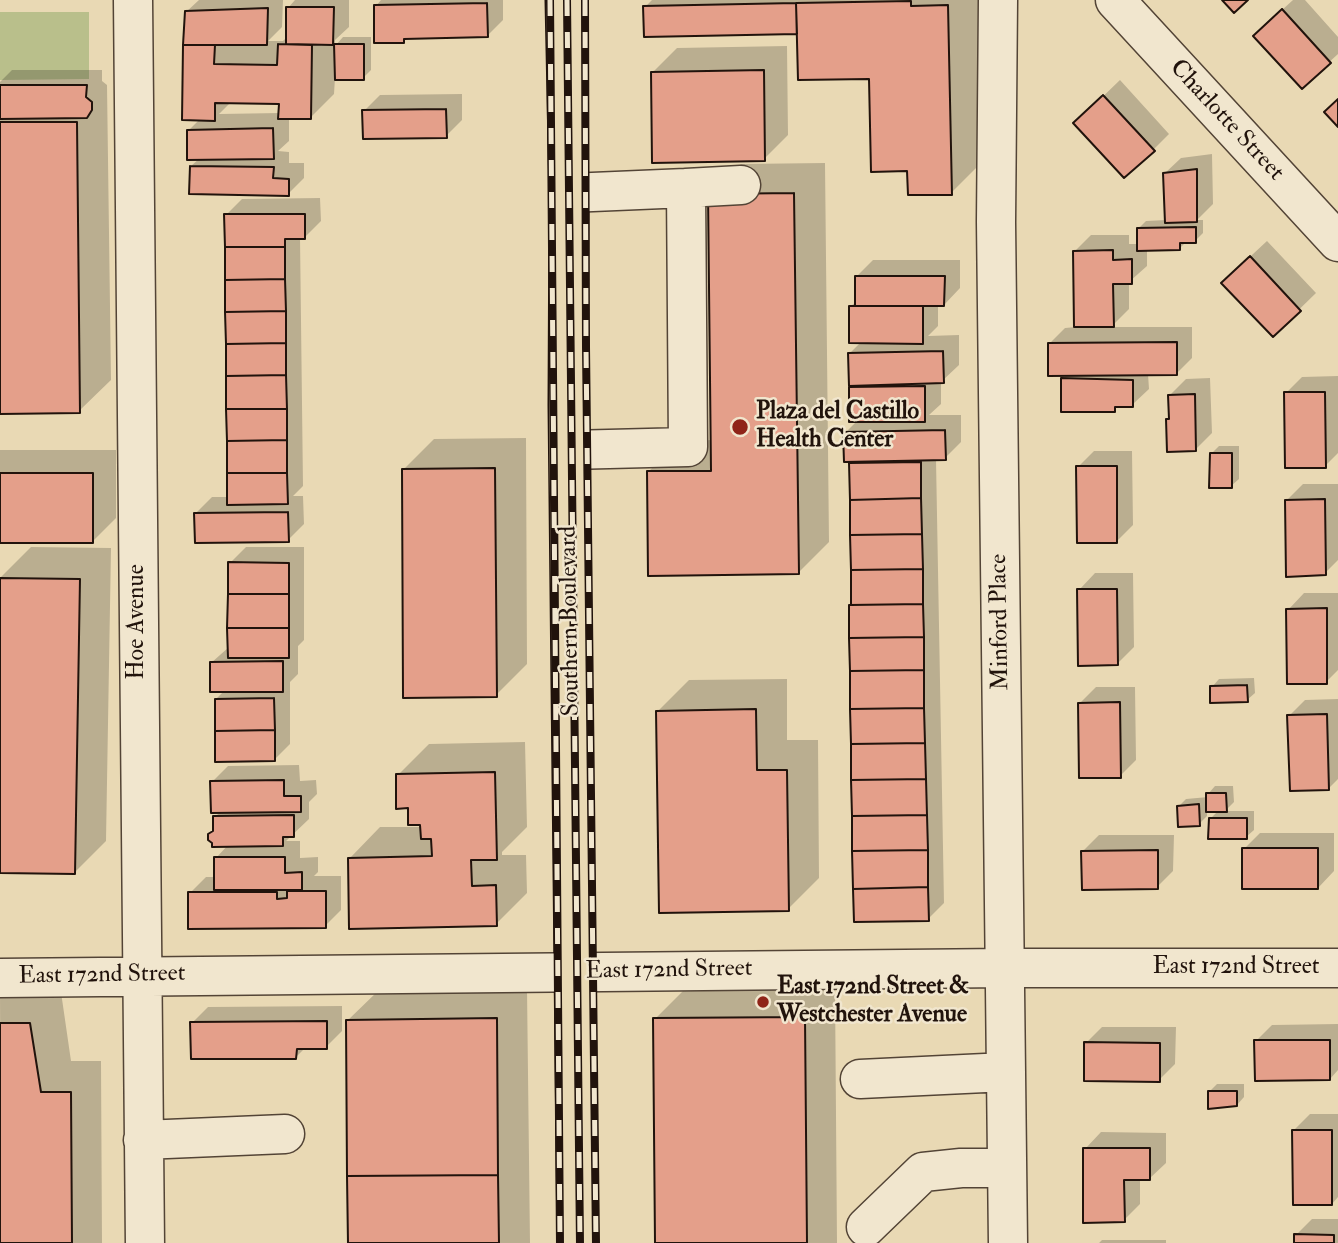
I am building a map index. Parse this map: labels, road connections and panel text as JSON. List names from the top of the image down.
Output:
{
  "streets": {
    "main road": ["Southern Boulevard"],
    "street": [
      "Charlotte Street",
      "Hoe Avenue",
      "Minford Place",
      "East 172nd Street"
    ]
  },
  "crossings": [
    ["Southern Boulevard", "East 172nd Street"],
    ["Hoe Avenue", "East 172nd Street"],
    ["Minford Place", "East 172nd Street"]
  ],
  "places": ["Plaza del Castillo Health Center", "East 172nd Street & Westchester Avenue"]
}
